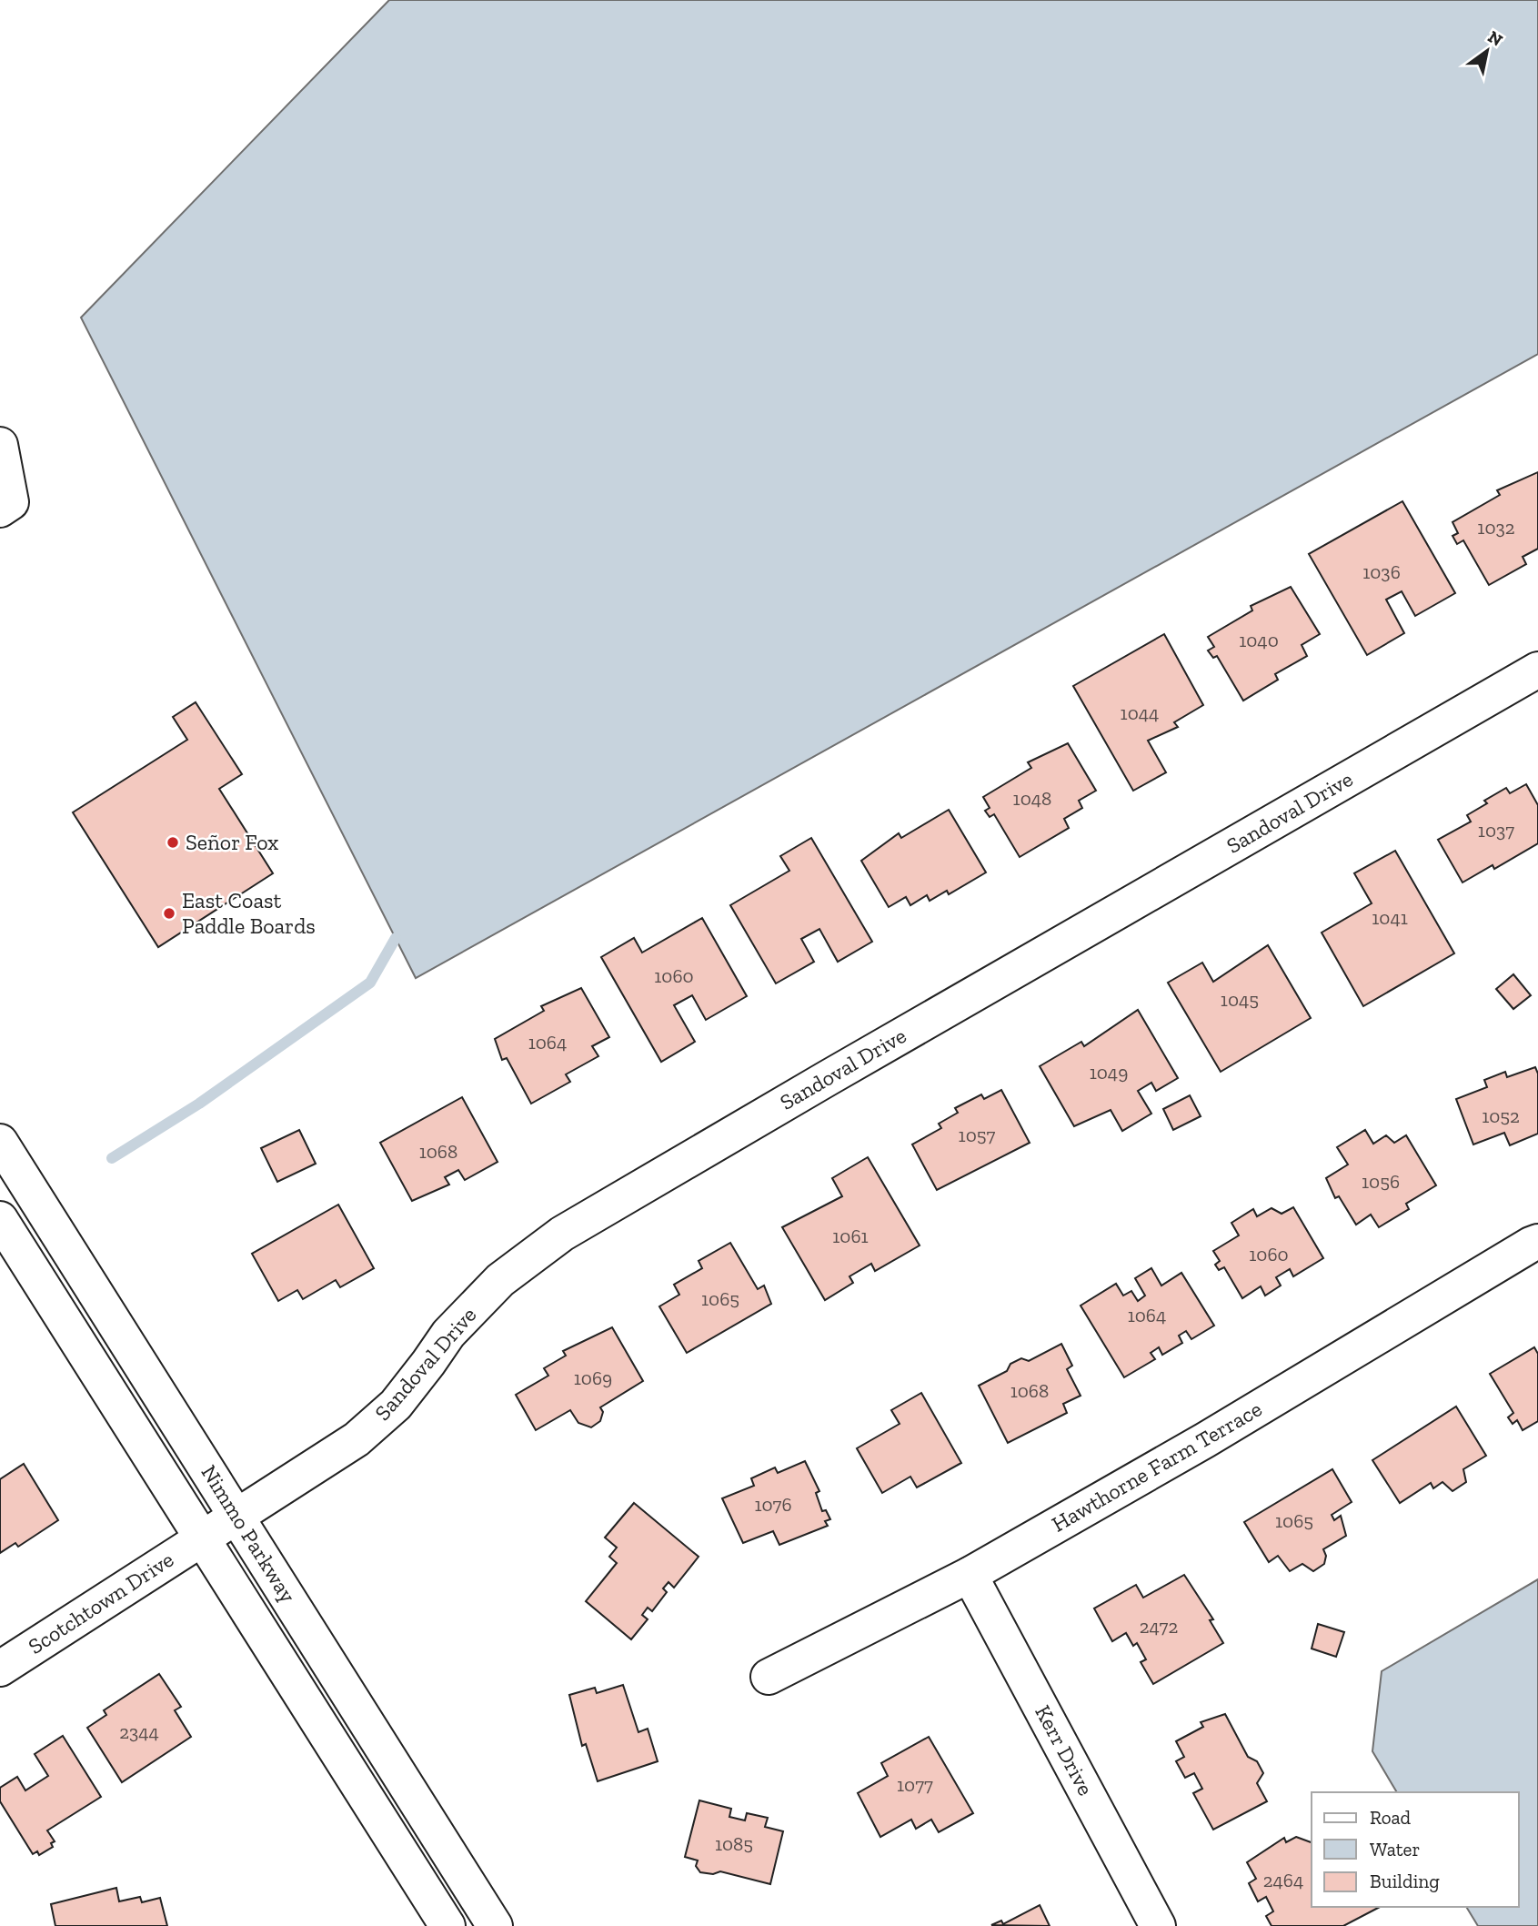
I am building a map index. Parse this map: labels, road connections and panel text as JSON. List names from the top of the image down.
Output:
{
  "streets": {
    "street": [
      "Sandoval Drive",
      "Hawthorne Farm Terrace",
      "Nimmo Parkway",
      "Scotchtown Drive",
      "Kerr Drive"
    ]
  },
  "crossings": [
    ["Sandoval Drive", "Nimmo Parkway"],
    ["Sandoval Drive", "Scotchtown Drive"],
    ["Hawthorne Farm Terrace", "Kerr Drive"],
    ["Nimmo Parkway", "Scotchtown Drive"]
  ],
  "places": ["Señor Fox", "East Coast Paddle Boards"],
  "house_numbers": [
    "1032",
    "1036",
    "1040",
    "1044",
    "1048",
    "1037",
    "1041",
    "1060",
    "1045",
    "1064",
    "1049",
    "1052",
    "1057",
    "1068",
    "1056",
    "1061",
    "1060",
    "1065",
    "1064",
    "1069",
    "1068",
    "1076",
    "1065",
    "2472",
    "2344",
    "1077",
    "1085",
    "2464"
  ],
  "legend": ["Road", "Water", "Building"],
  "north": "top right"
}
